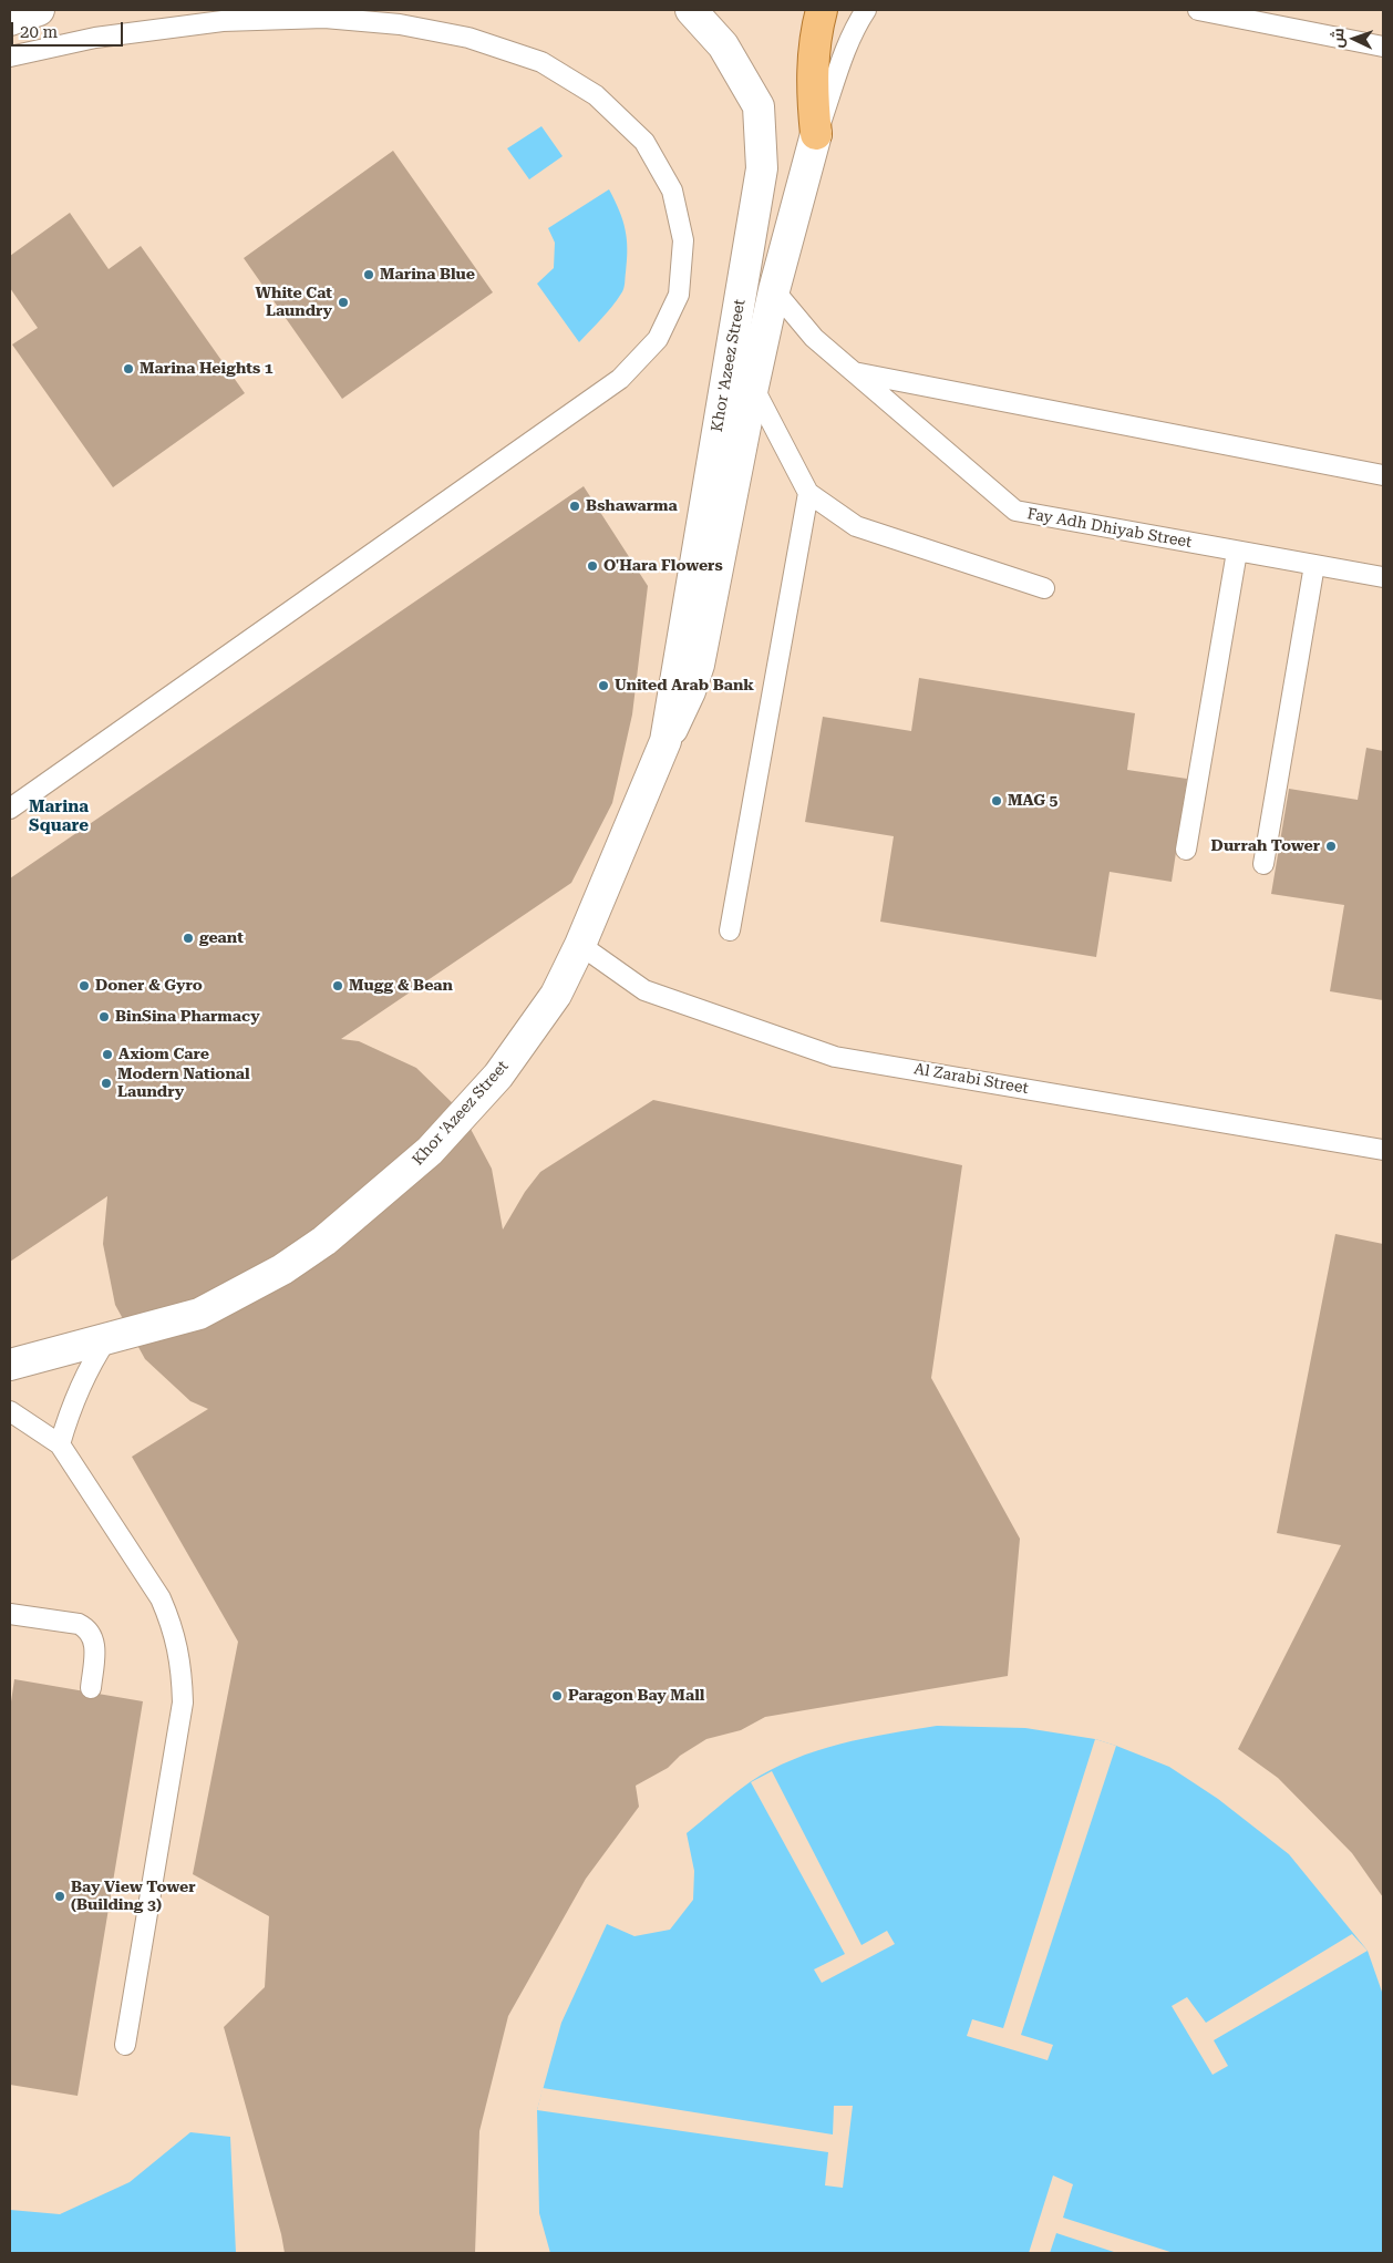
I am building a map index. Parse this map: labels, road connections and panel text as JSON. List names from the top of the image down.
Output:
{
  "streets": {
    "street": ["Khor 'Azeez Street"],
    "lane": ["Fay Adh Dhiyab Street", "Al Zarabi Street"]
  },
  "crossings": [
    ["Khor 'Azeez Street", "Fay Adh Dhiyab Street"],
    ["Khor 'Azeez Street", "Al Zarabi Street"]
  ],
  "districts": ["Marina Square"],
  "places": [
    "Marina Blue",
    "White Cat Laundry",
    "Marina Heights 1",
    "Bshawarma",
    "O'Hara Flowers",
    "United Arab Bank",
    "MAG 5",
    "Durrah Tower",
    "geant",
    "Doner & Gyro",
    "Mugg & Bean",
    "BinSina Pharmacy",
    "Axiom Care",
    "Modern National Laundry",
    "Paragon Bay Mall",
    "Bay View Tower (Building 3)"
  ],
  "scale_bar": "20 m",
  "north": "left"
}
